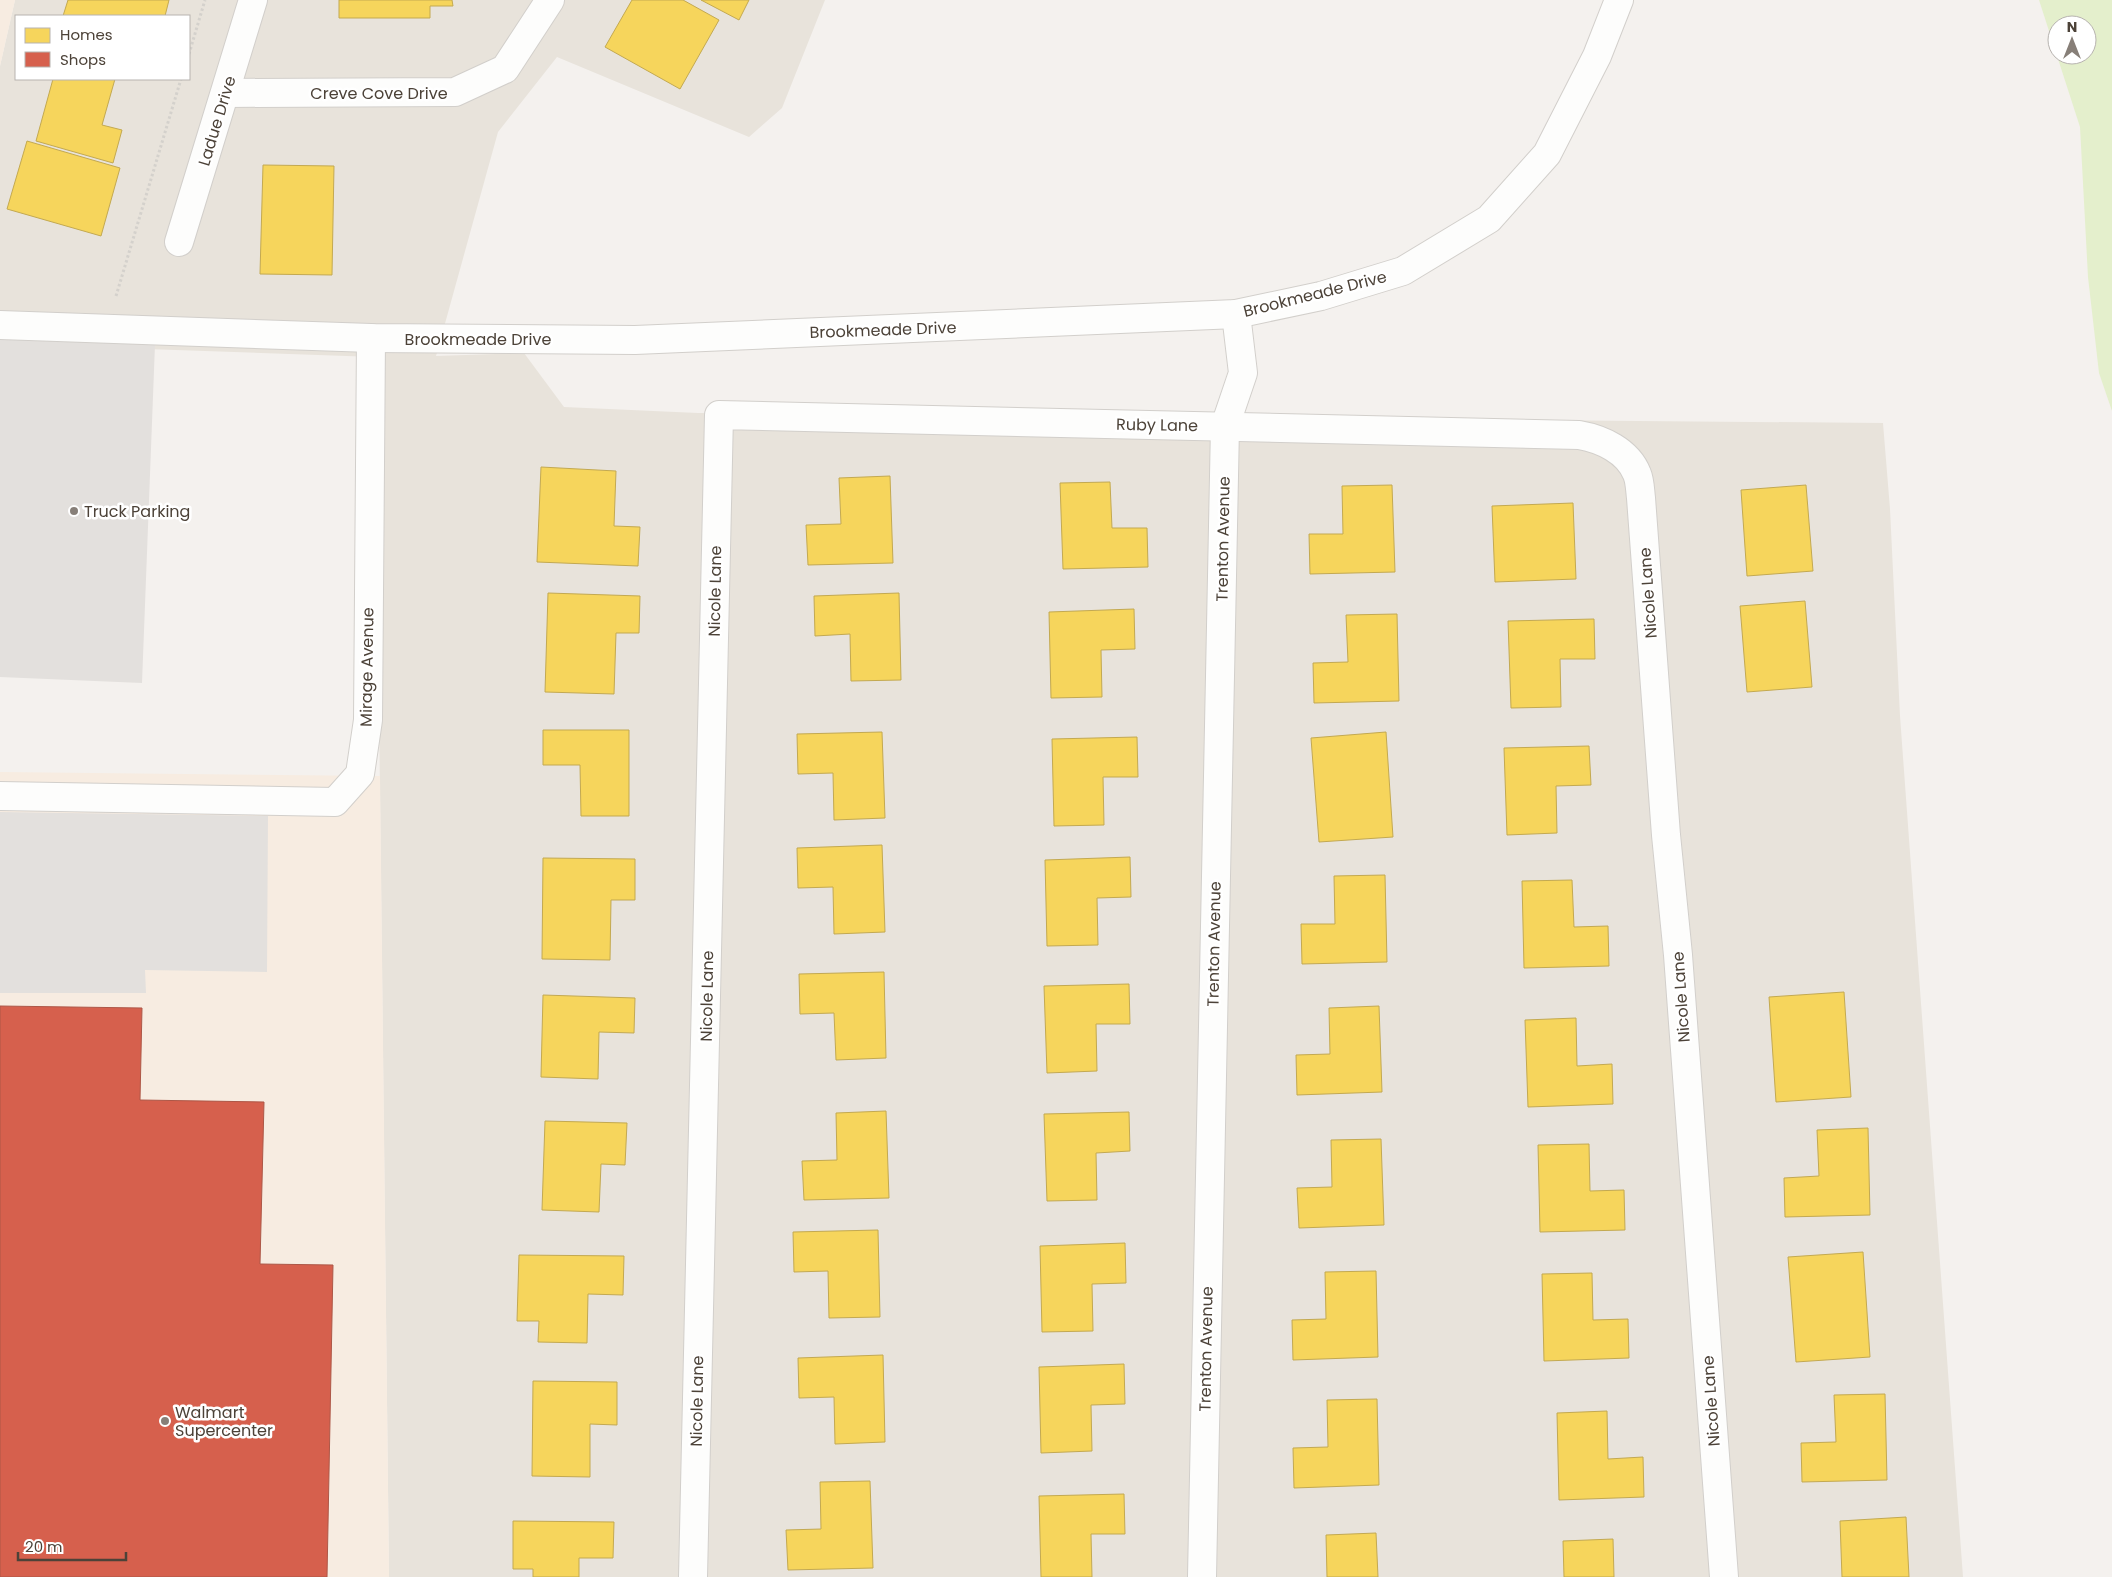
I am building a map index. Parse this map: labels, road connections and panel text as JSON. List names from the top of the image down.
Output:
{
  "streets": {
    "street": [
      "Creve Cove Drive",
      "Ladue Drive",
      "Brookmeade Drive",
      "Ruby Lane",
      "Trenton Avenue",
      "Nicole Lane",
      "Mirage Avenue"
    ]
  },
  "crossings": [
    ["Creve Cove Drive", "Ladue Drive"],
    ["Brookmeade Drive", "Trenton Avenue"],
    ["Brookmeade Drive", "Mirage Avenue"],
    ["Ruby Lane", "Trenton Avenue"],
    ["Ruby Lane", "Nicole Lane"]
  ],
  "places": ["Truck Parking", "Walmart Supercenter"],
  "legend": ["Homes", "Shops"],
  "scale_bar": "20 m",
  "north": "top"
}
